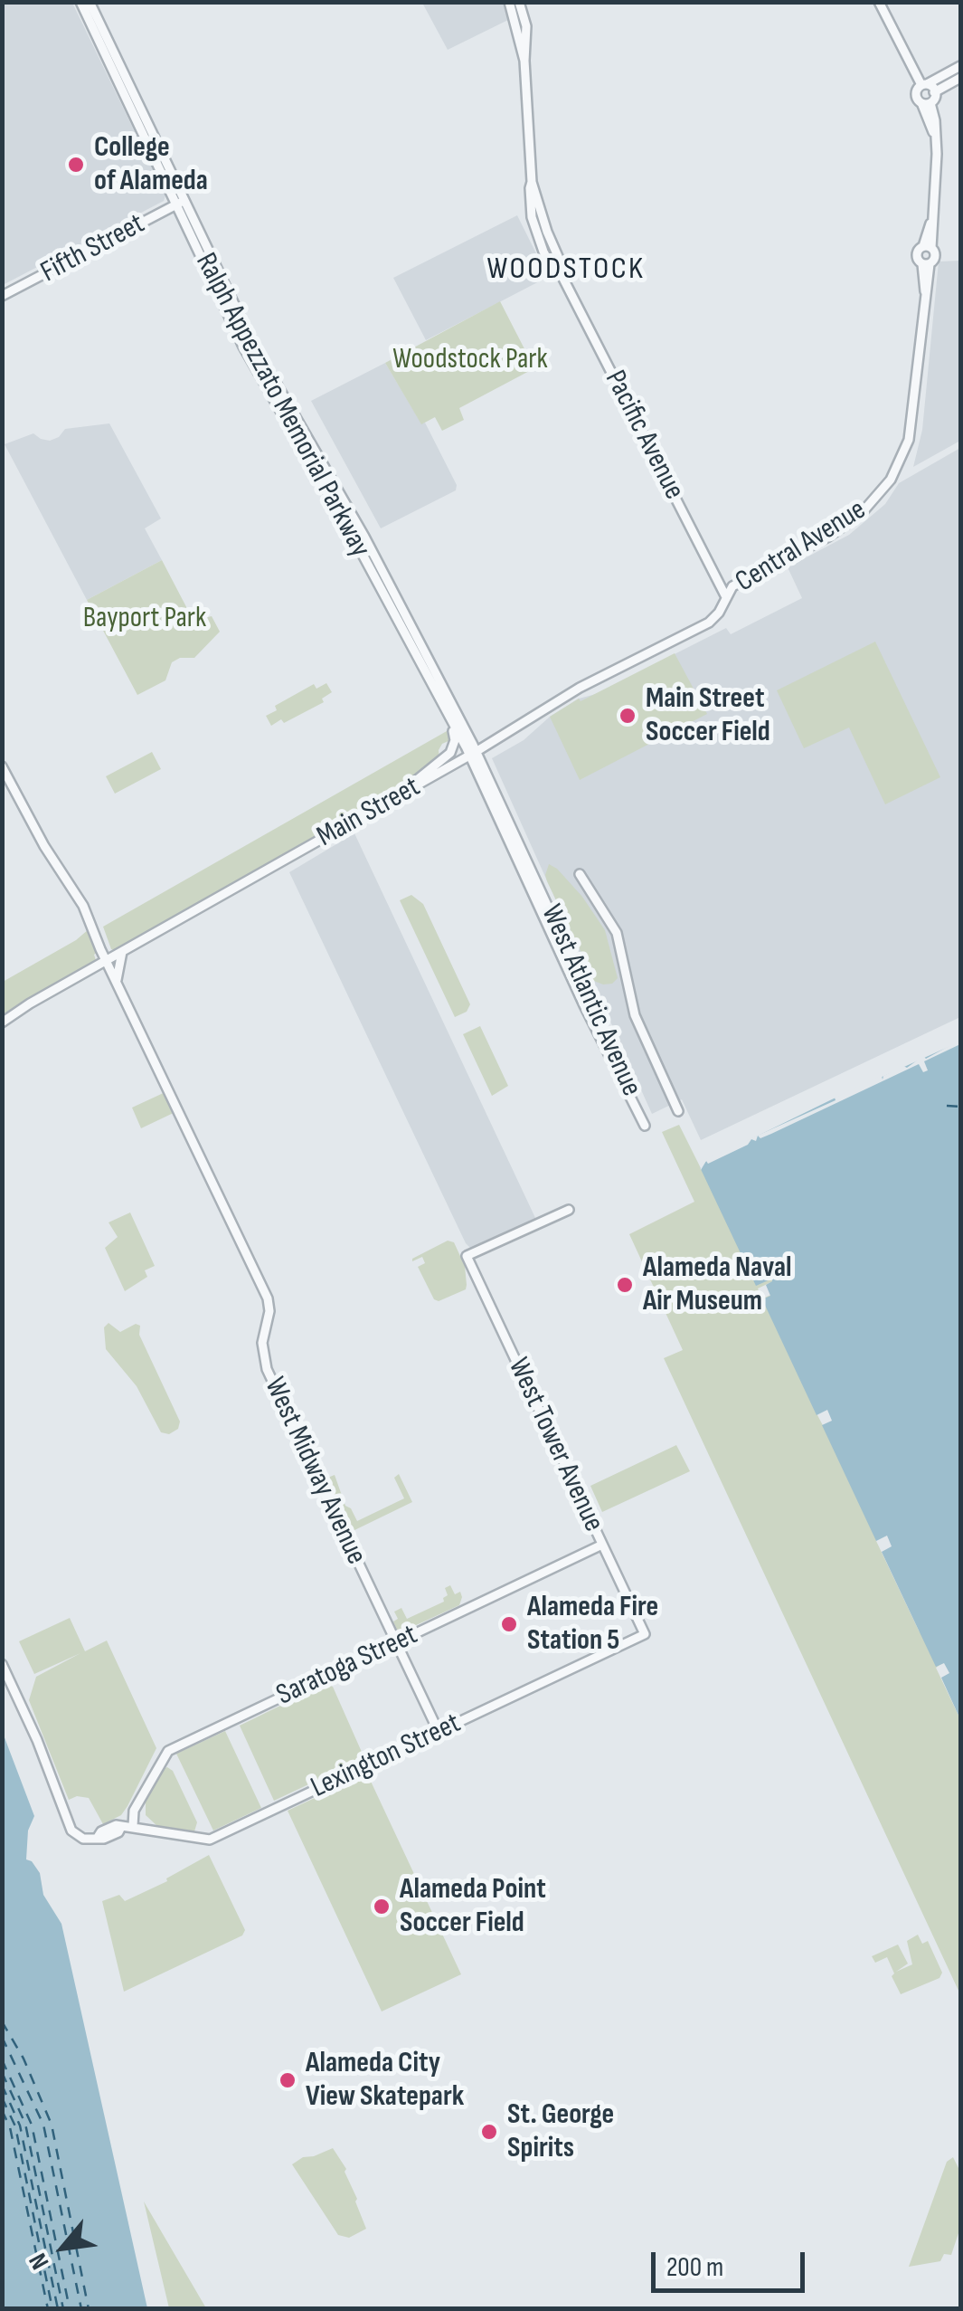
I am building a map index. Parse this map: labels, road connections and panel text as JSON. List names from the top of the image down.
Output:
{
  "streets": {
    "street": [
      "Fifth Street",
      "Ralph Appezzato Memorial Parkway",
      "Pacific Avenue",
      "Central Avenue",
      "Main Street",
      "West Atlantic Avenue",
      "West Tower Avenue",
      "West Midway Avenue",
      "Saratoga Street",
      "Lexington Street"
    ]
  },
  "crossings": [
    ["Fifth Street", "Ralph Appezzato Memorial Parkway"],
    ["Ralph Appezzato Memorial Parkway", "Main Street"],
    ["Ralph Appezzato Memorial Parkway", "West Atlantic Avenue"],
    ["Pacific Avenue", "Central Avenue"],
    ["Pacific Avenue", "Main Street"],
    ["Central Avenue", "Main Street"],
    ["Main Street", "West Atlantic Avenue"],
    ["Main Street", "West Midway Avenue"],
    ["West Tower Avenue", "Saratoga Street"],
    ["West Tower Avenue", "Lexington Street"],
    ["West Midway Avenue", "Saratoga Street"],
    ["West Midway Avenue", "Lexington Street"],
    ["Saratoga Street", "Lexington Street"]
  ],
  "districts": ["WOODSTOCK"],
  "parks": ["Woodstock Park", "Bayport Park"],
  "places": [
    "College of Alameda",
    "Main Street Soccer Field",
    "Alameda Naval Air Museum",
    "Alameda Fire Station 5",
    "Alameda Point Soccer Field",
    "Alameda City View Skatepark",
    "St. George Spirits"
  ],
  "scale_bar": "200 m",
  "north": "bottom left"
}
